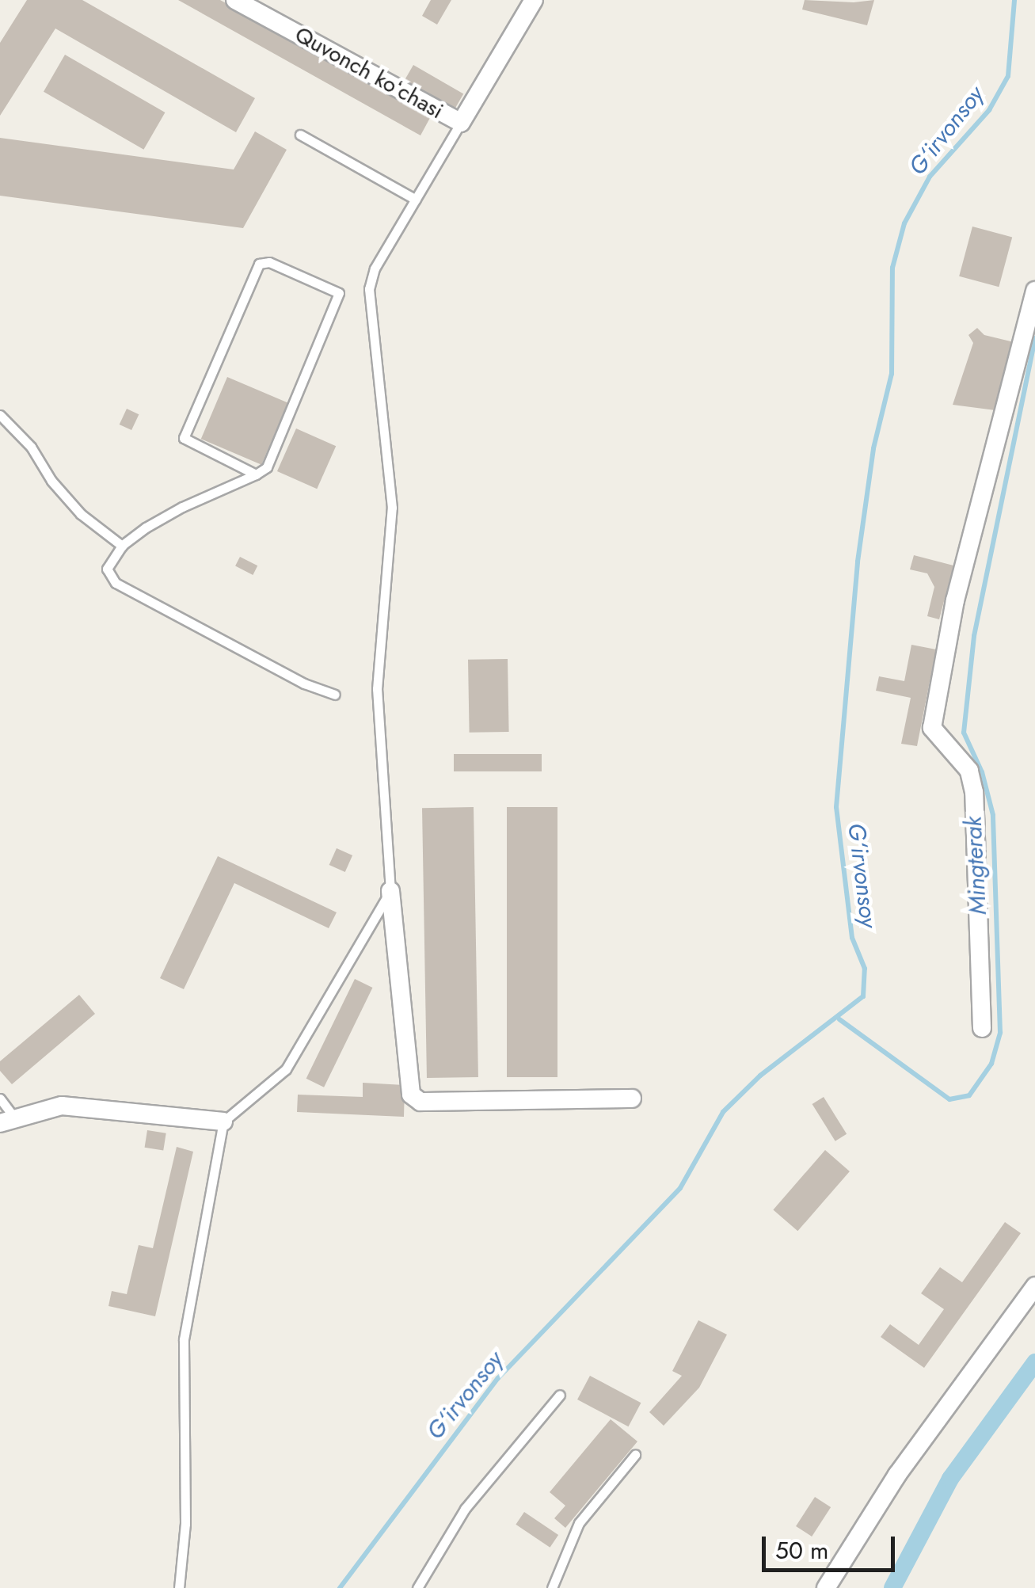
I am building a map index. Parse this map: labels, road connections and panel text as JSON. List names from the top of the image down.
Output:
{
  "streets": {
    "street": ["Quvonch koʻchasi"]
  },
  "water": ["G‘irvonsoy", "Mingterak"],
  "scale_bar": "50 m"
}
